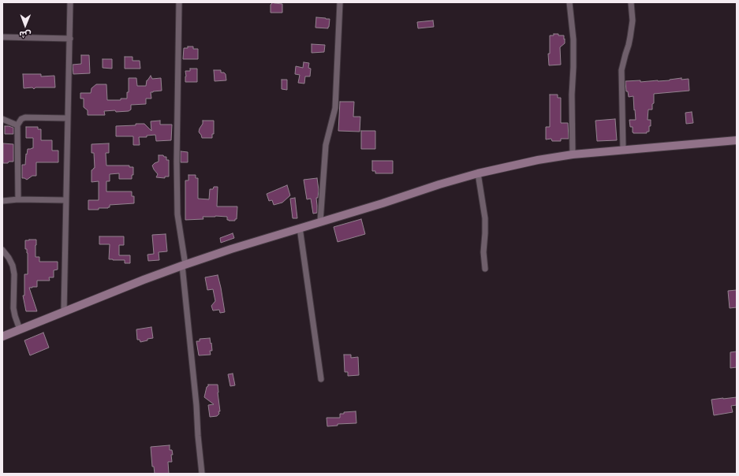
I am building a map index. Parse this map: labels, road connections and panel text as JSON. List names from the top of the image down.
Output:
{
  "north": "bottom"
}
